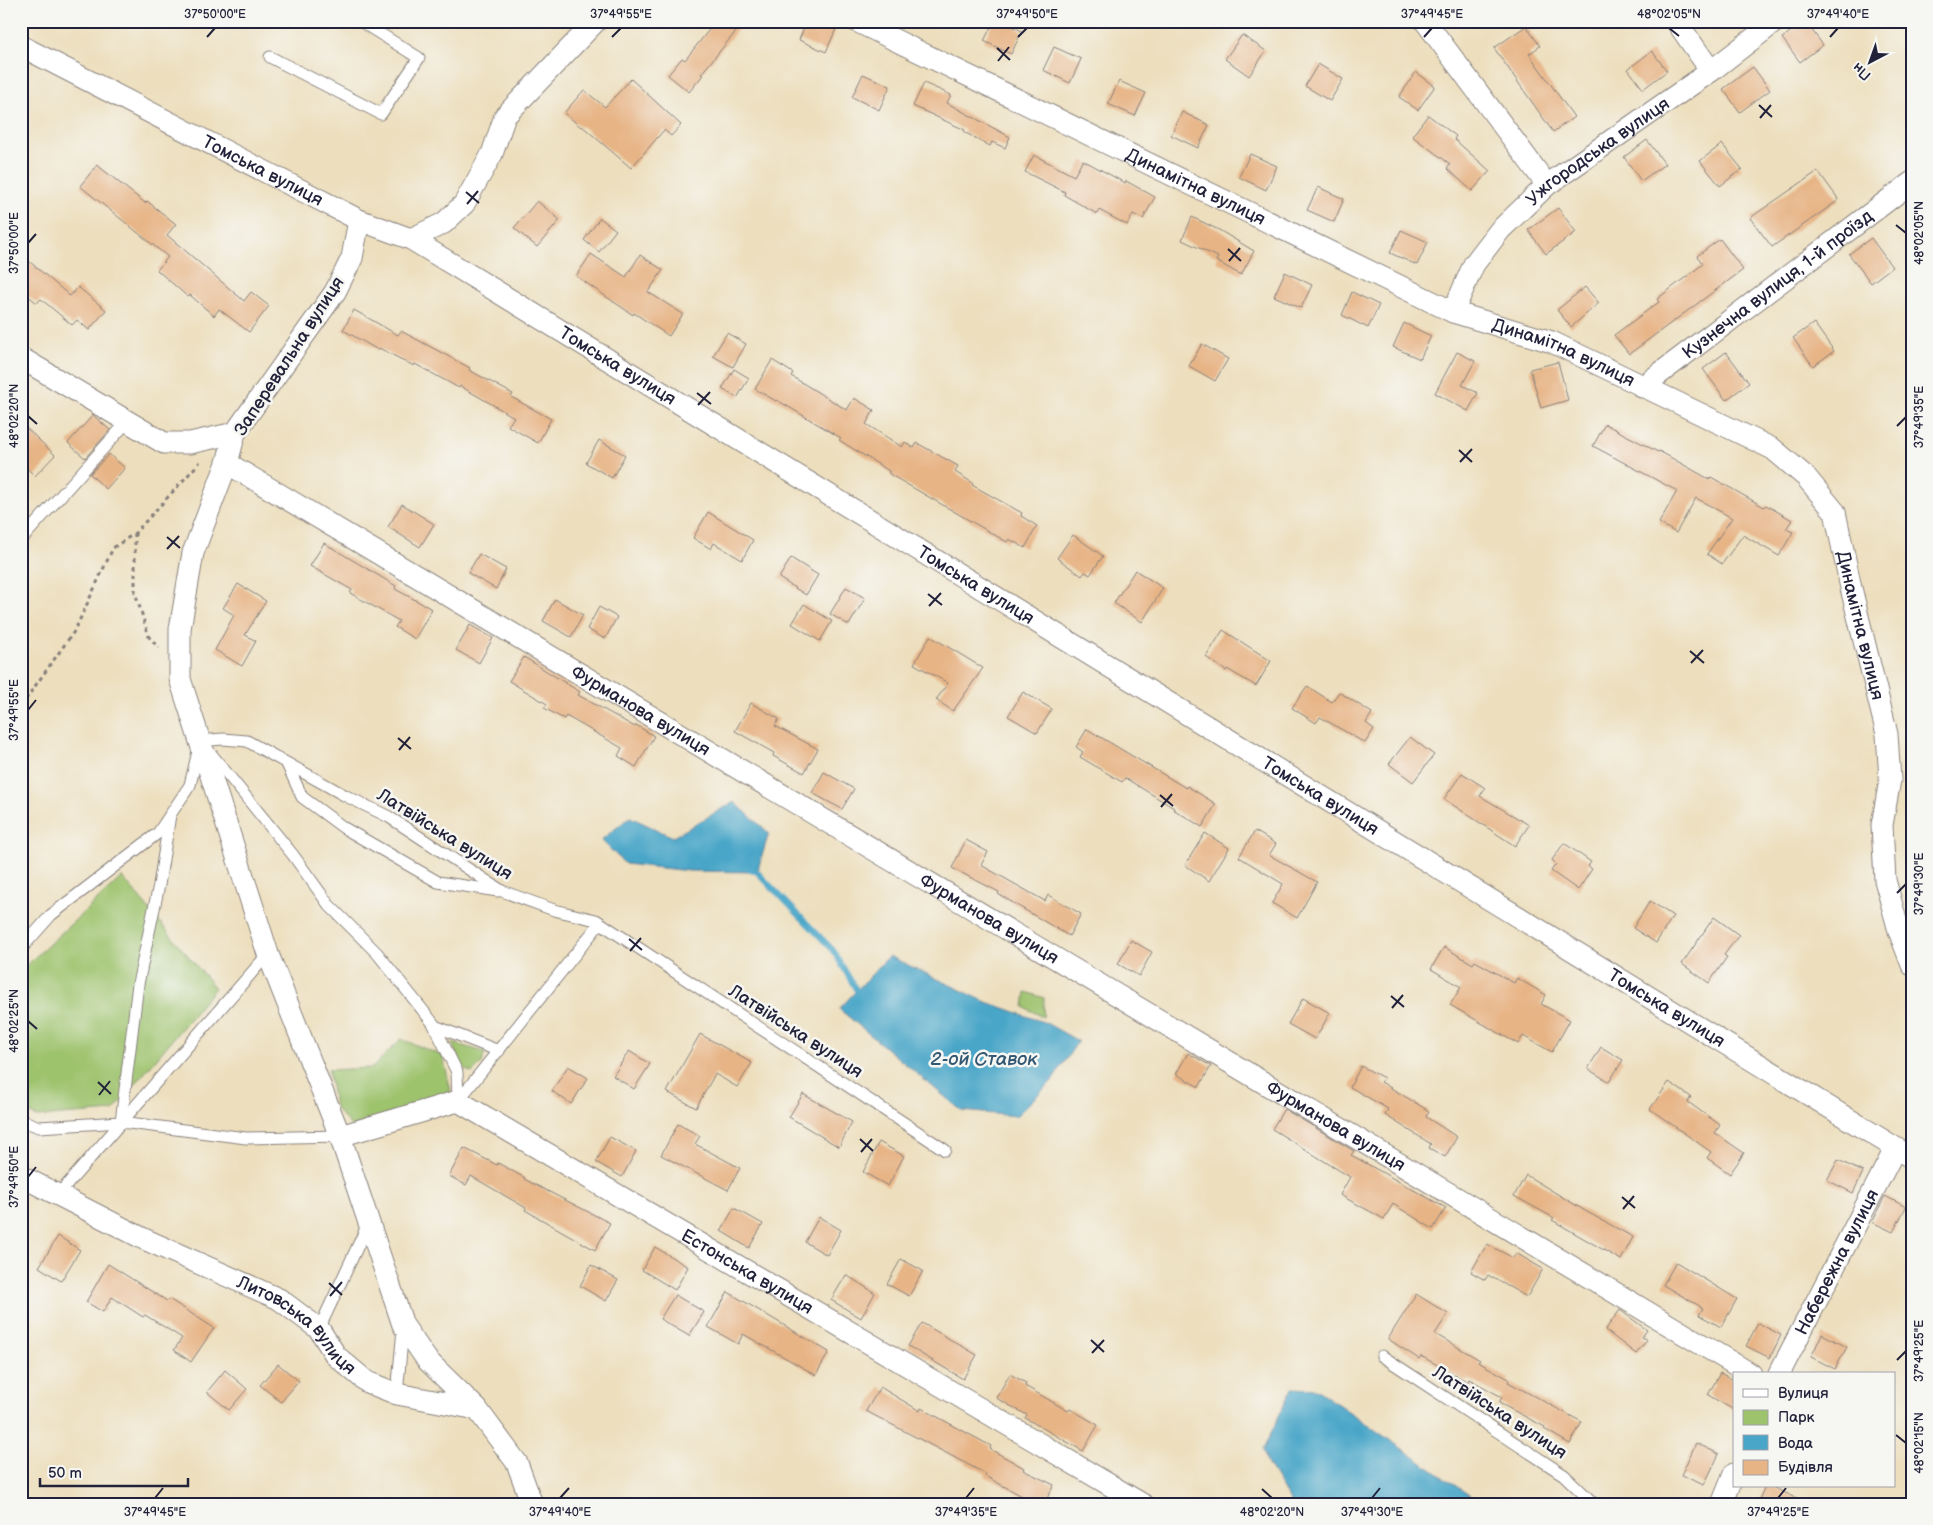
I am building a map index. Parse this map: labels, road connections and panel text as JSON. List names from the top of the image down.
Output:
{
  "streets": {
    "street": [
      "Ужгородська вулиця",
      "Томська вулиця",
      "Динамітна вулиця",
      "Кузнечна вулиця, 1-й проїзд",
      "Заперевальна вулиця",
      "Фурманова вулиця",
      "Набережна вулиця",
      "Естонська вулиця",
      "Литовська вулиця"
    ],
    "lane": ["Латвiйська вулиця"]
  },
  "crossings": [
    ["Ужгородська вулиця", "Динамітна вулиця"],
    ["Томська вулиця", "Заперевальна вулиця"],
    ["Томська вулиця", "Набережна вулиця"],
    ["Динамітна вулиця", "Кузнечна вулиця, 1-й проїзд"],
    ["Заперевальна вулиця", "Фурманова вулиця"],
    ["Заперевальна вулиця", "Латвiйська вулиця"],
    ["Заперевальна вулиця", "Литовська вулиця"]
  ],
  "water": ["2-ой Ставок"],
  "legend": [
    "Вулиця",
    "Парк",
    "Вода",
    "Будівля"
  ],
  "scale_bar": "50 m",
  "north": "bottom left",
  "coordinates": [
    "37°50'00\"E",
    "37°49'55\"E",
    "37°49'50\"E",
    "37°49'45\"E",
    "48°02'05\"N",
    "37°49'40\"E",
    "48°02'20\"N",
    "37°49'35\"E",
    "37°49'30\"E",
    "48°02'25\"N",
    "37°49'25\"E",
    "48°02'15\"N"
  ]
}
